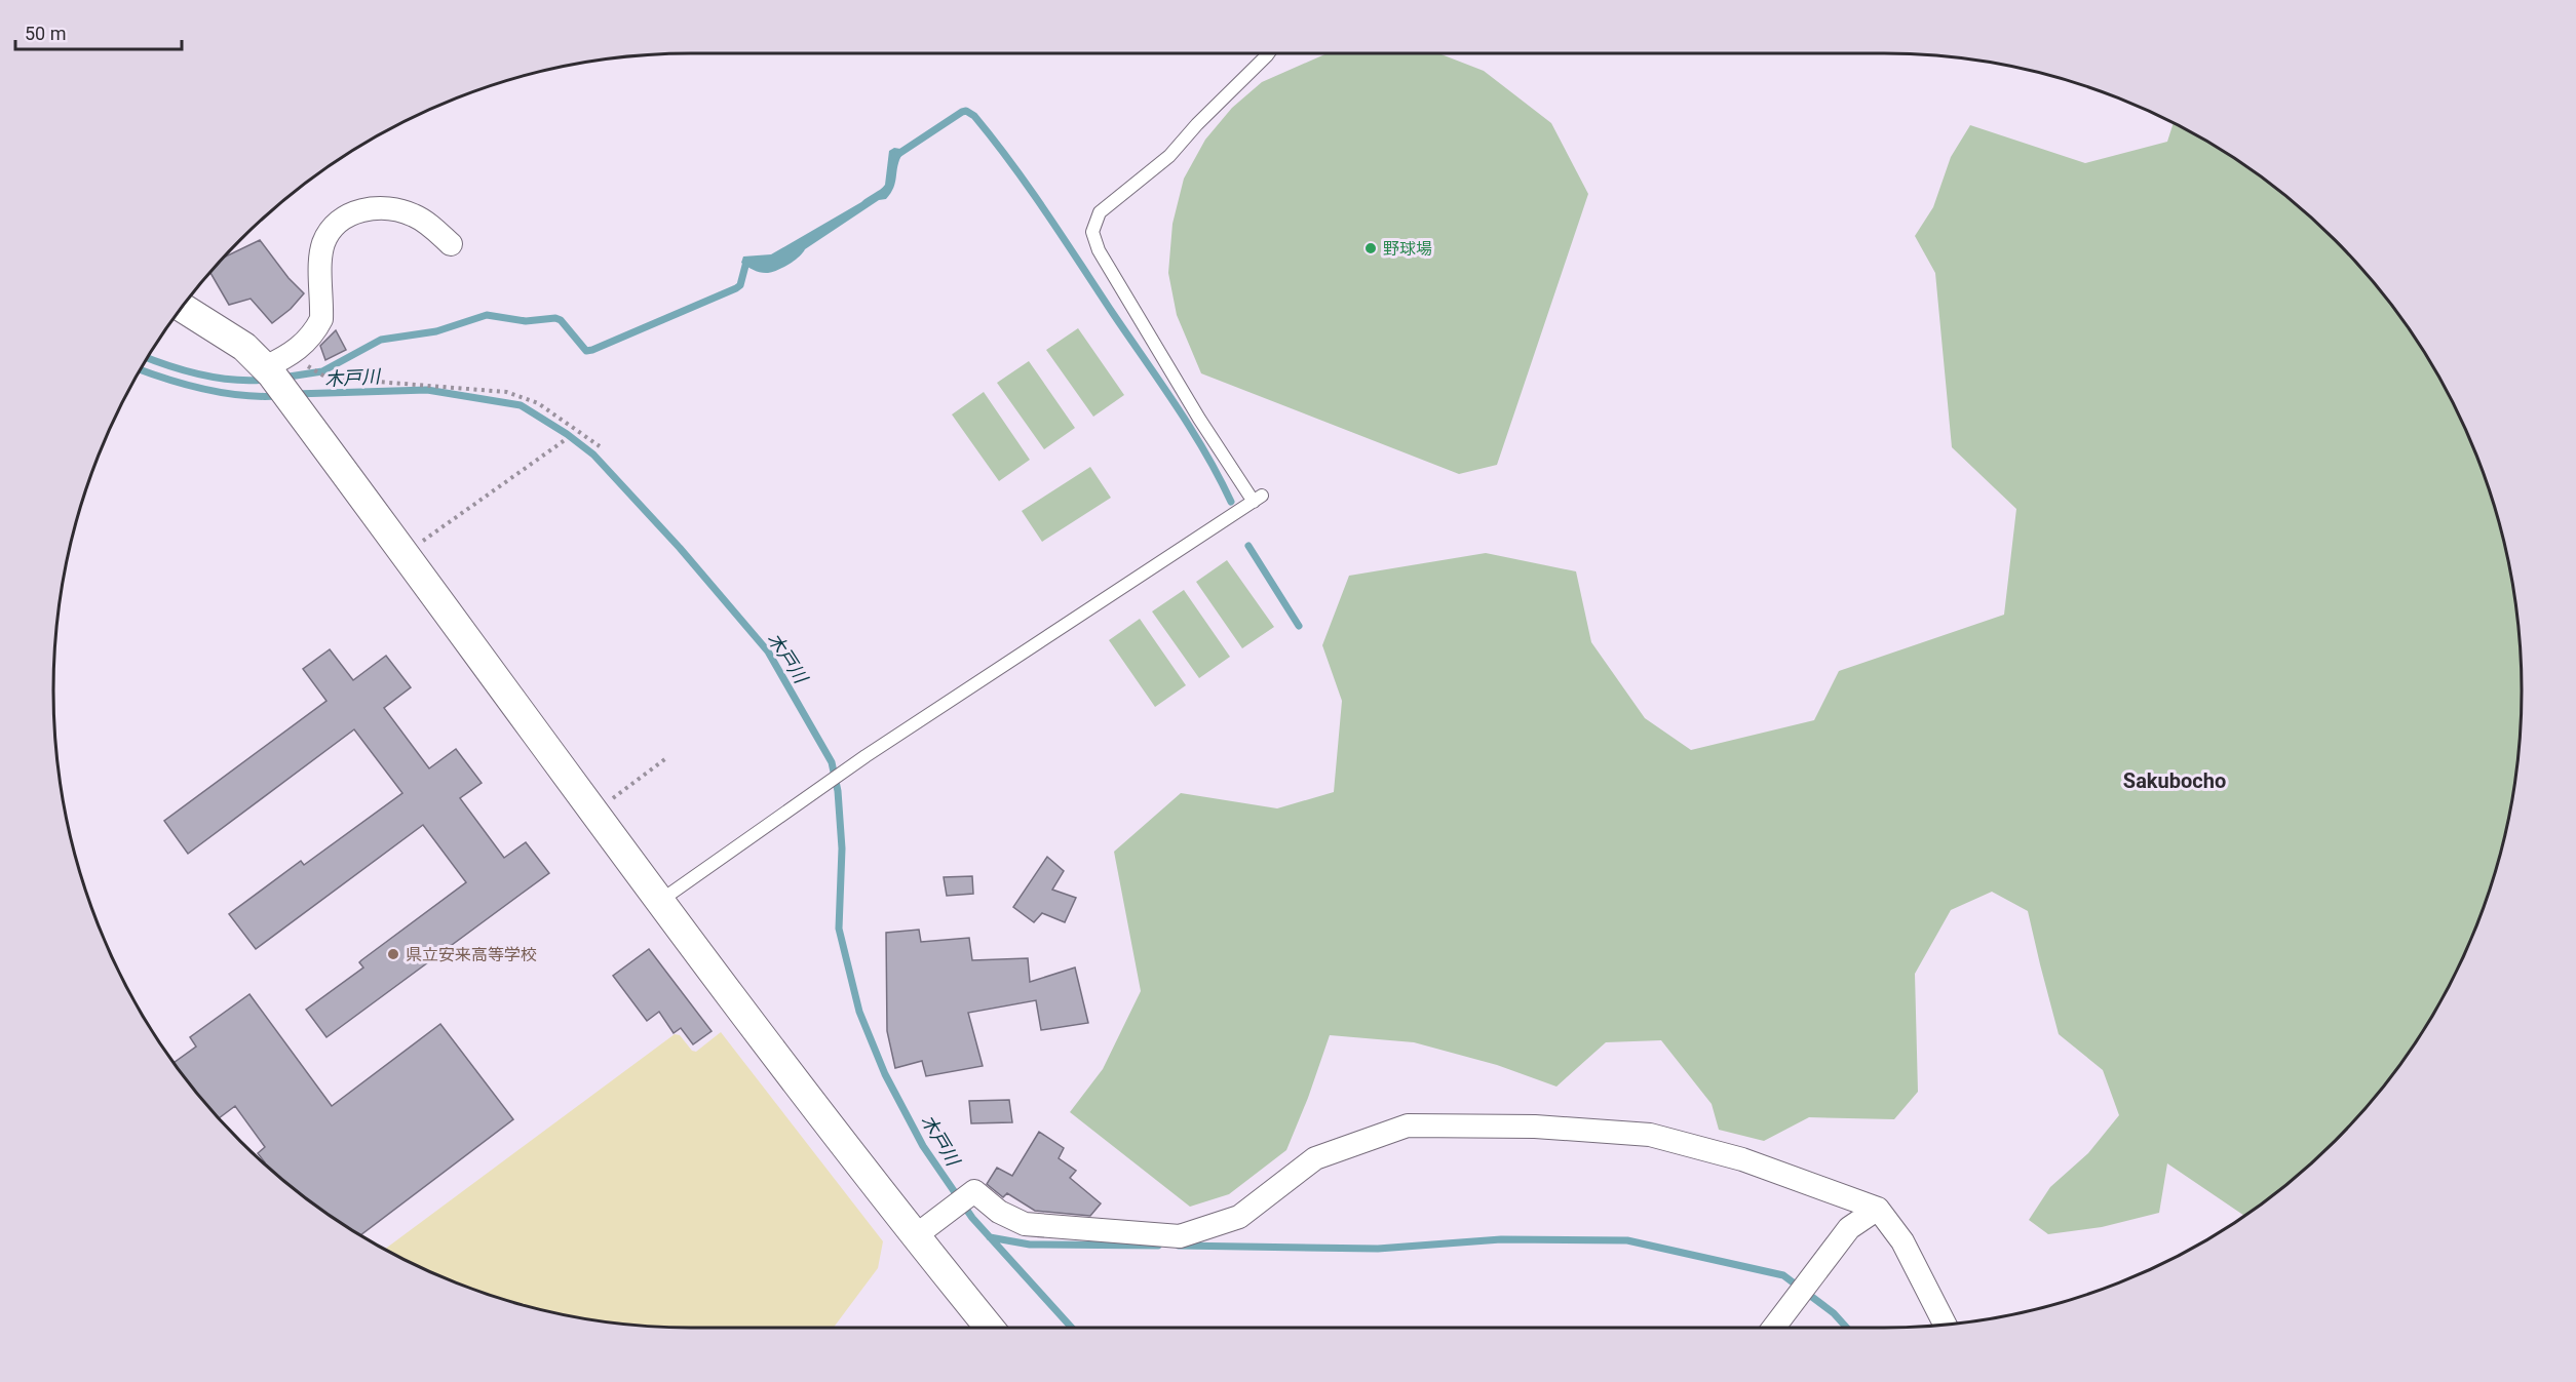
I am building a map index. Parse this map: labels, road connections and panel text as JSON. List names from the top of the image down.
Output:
{
  "districts": ["Sakubocho"],
  "water": ["木戸川"],
  "places": ["野球場", "県立安来高等学校"],
  "scale_bar": "50 m"
}
